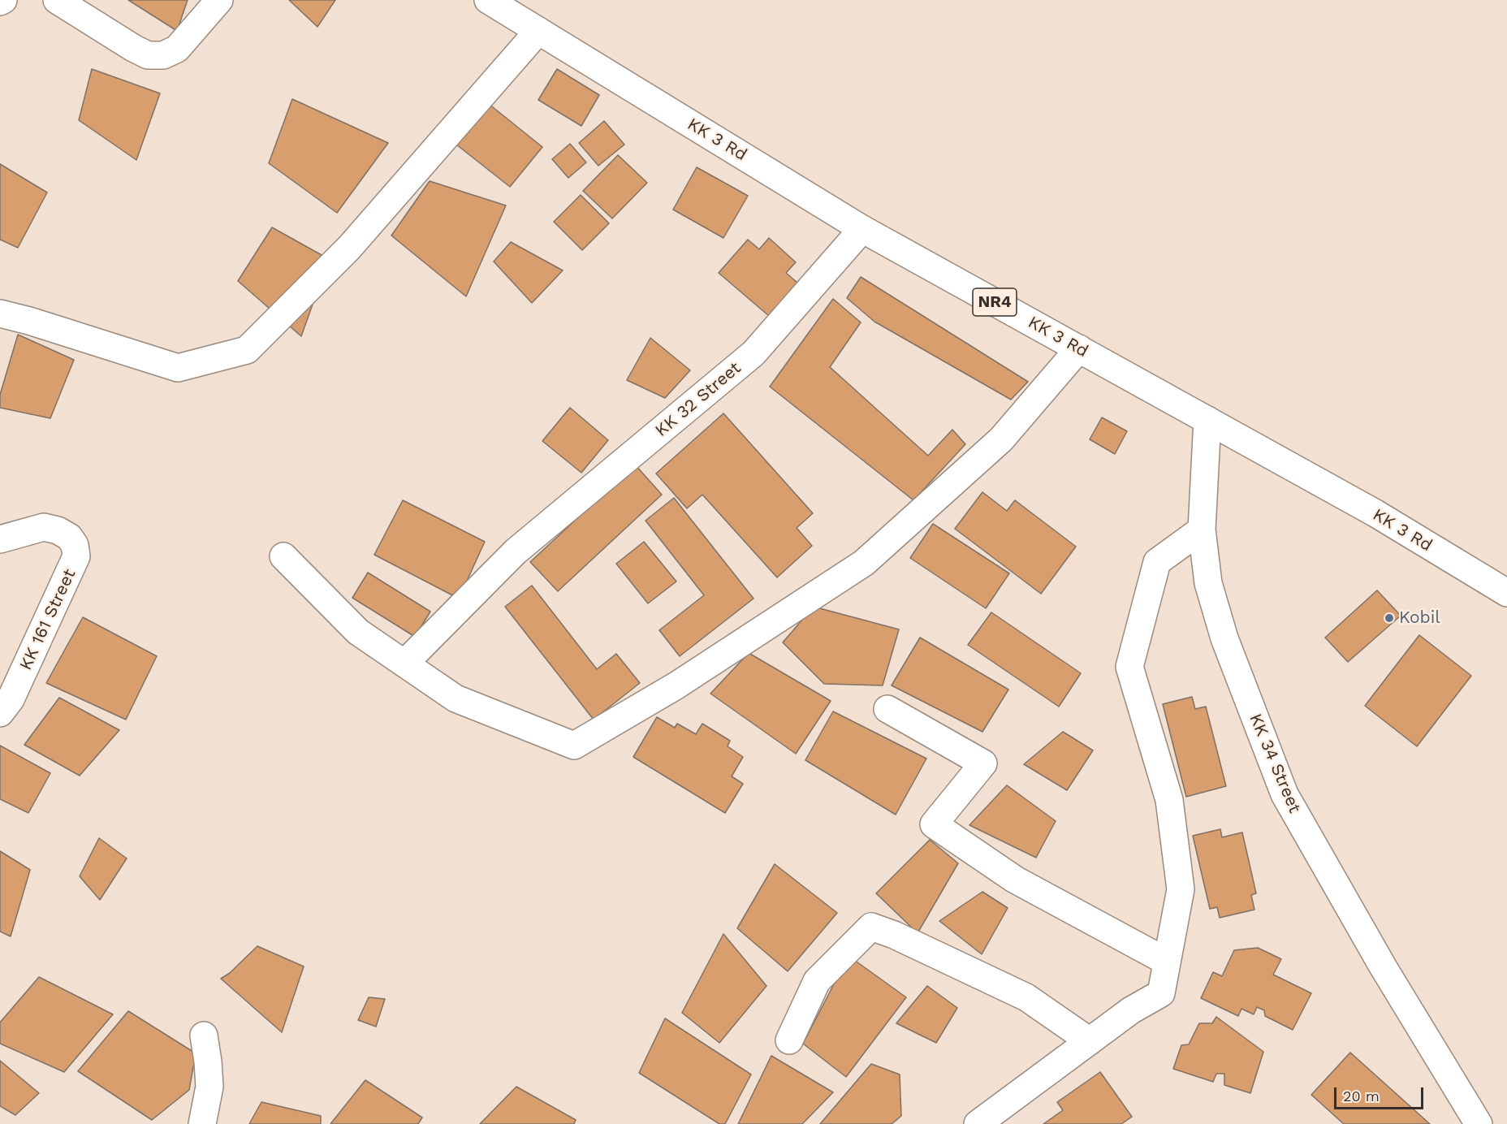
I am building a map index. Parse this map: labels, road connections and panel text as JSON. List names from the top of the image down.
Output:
{
  "streets": {
    "main road": [
      "KK 3 Rd",
      "NR4",
      "KK 32 Street",
      "KK 161 Street",
      "KK 34 Street"
    ]
  },
  "crossings": [
    ["KK 3 Rd", "KK 32 Street"],
    ["KK 3 Rd", "KK 34 Street"]
  ],
  "places": ["Kobil"],
  "scale_bar": "20 m"
}
